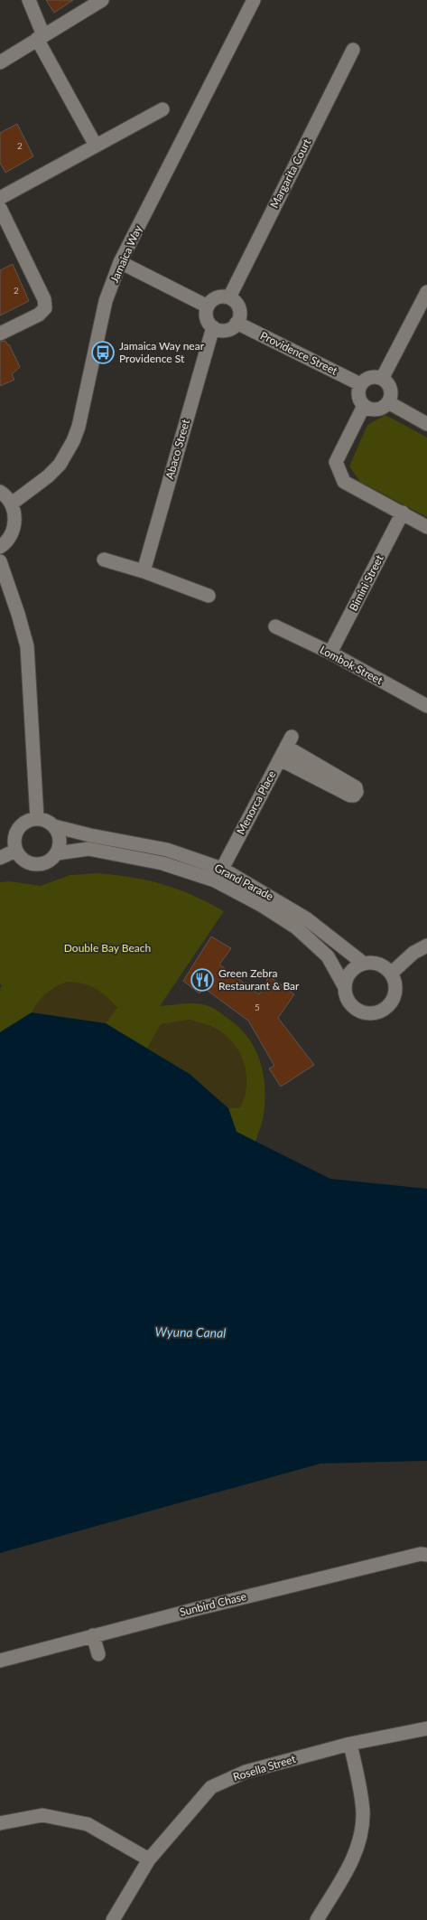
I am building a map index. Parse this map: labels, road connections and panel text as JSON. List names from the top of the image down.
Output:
{
  "streets": {
    "street": [
      "Margarita Court",
      "Jamaica Way",
      "Providence Street",
      "Abaco Street",
      "Bimini Street",
      "Lombok Street",
      "Menorca Place",
      "Grand Parade",
      "Sunbird Chase",
      "Rosella Street"
    ]
  },
  "crossings": [
    ["Margarita Court", "Providence Street"],
    ["Margarita Court", "Abaco Street"],
    ["Providence Street", "Abaco Street"],
    ["Bimini Street", "Lombok Street"],
    ["Menorca Place", "Grand Parade"]
  ],
  "water": ["Wyuna Canal"],
  "parks": ["Double Bay Beach"],
  "places": {
    "bus stop": ["Jamaica Way near Providence St"],
    "restaurant": ["Green Zebra Restaurant & Bar"]
  },
  "house_numbers": ["2", "2", "5"]
}
